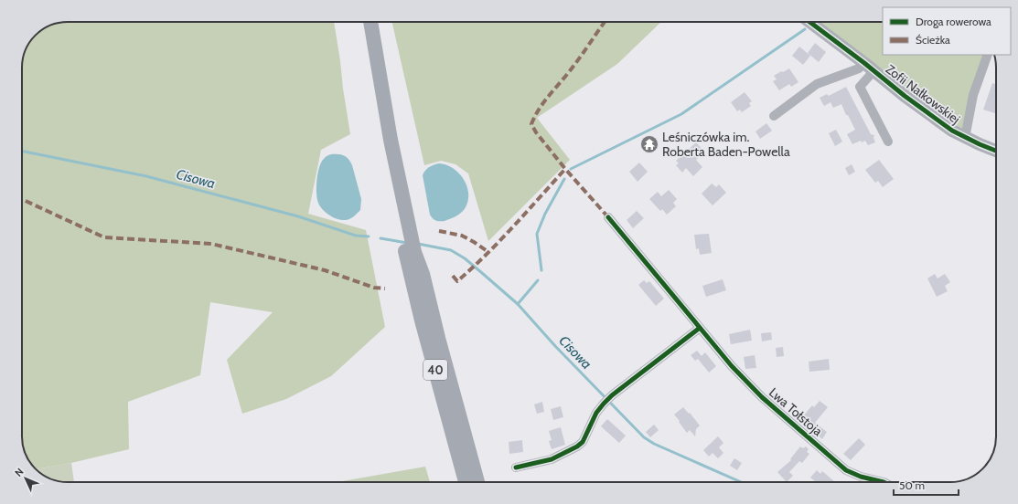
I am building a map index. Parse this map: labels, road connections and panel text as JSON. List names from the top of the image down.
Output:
{
  "streets": {
    "main road": ["40"],
    "street": ["Zofii Nałkowskiej", "Lwa Tołstoja"]
  },
  "water": ["Cisowa"],
  "places": {
    "temple": ["Leśniczówka im. Roberta Baden-Powella"]
  },
  "legend": ["Droga rowerowa", "Ścieżka"],
  "scale_bar": "50 m",
  "north": "top left"
}
